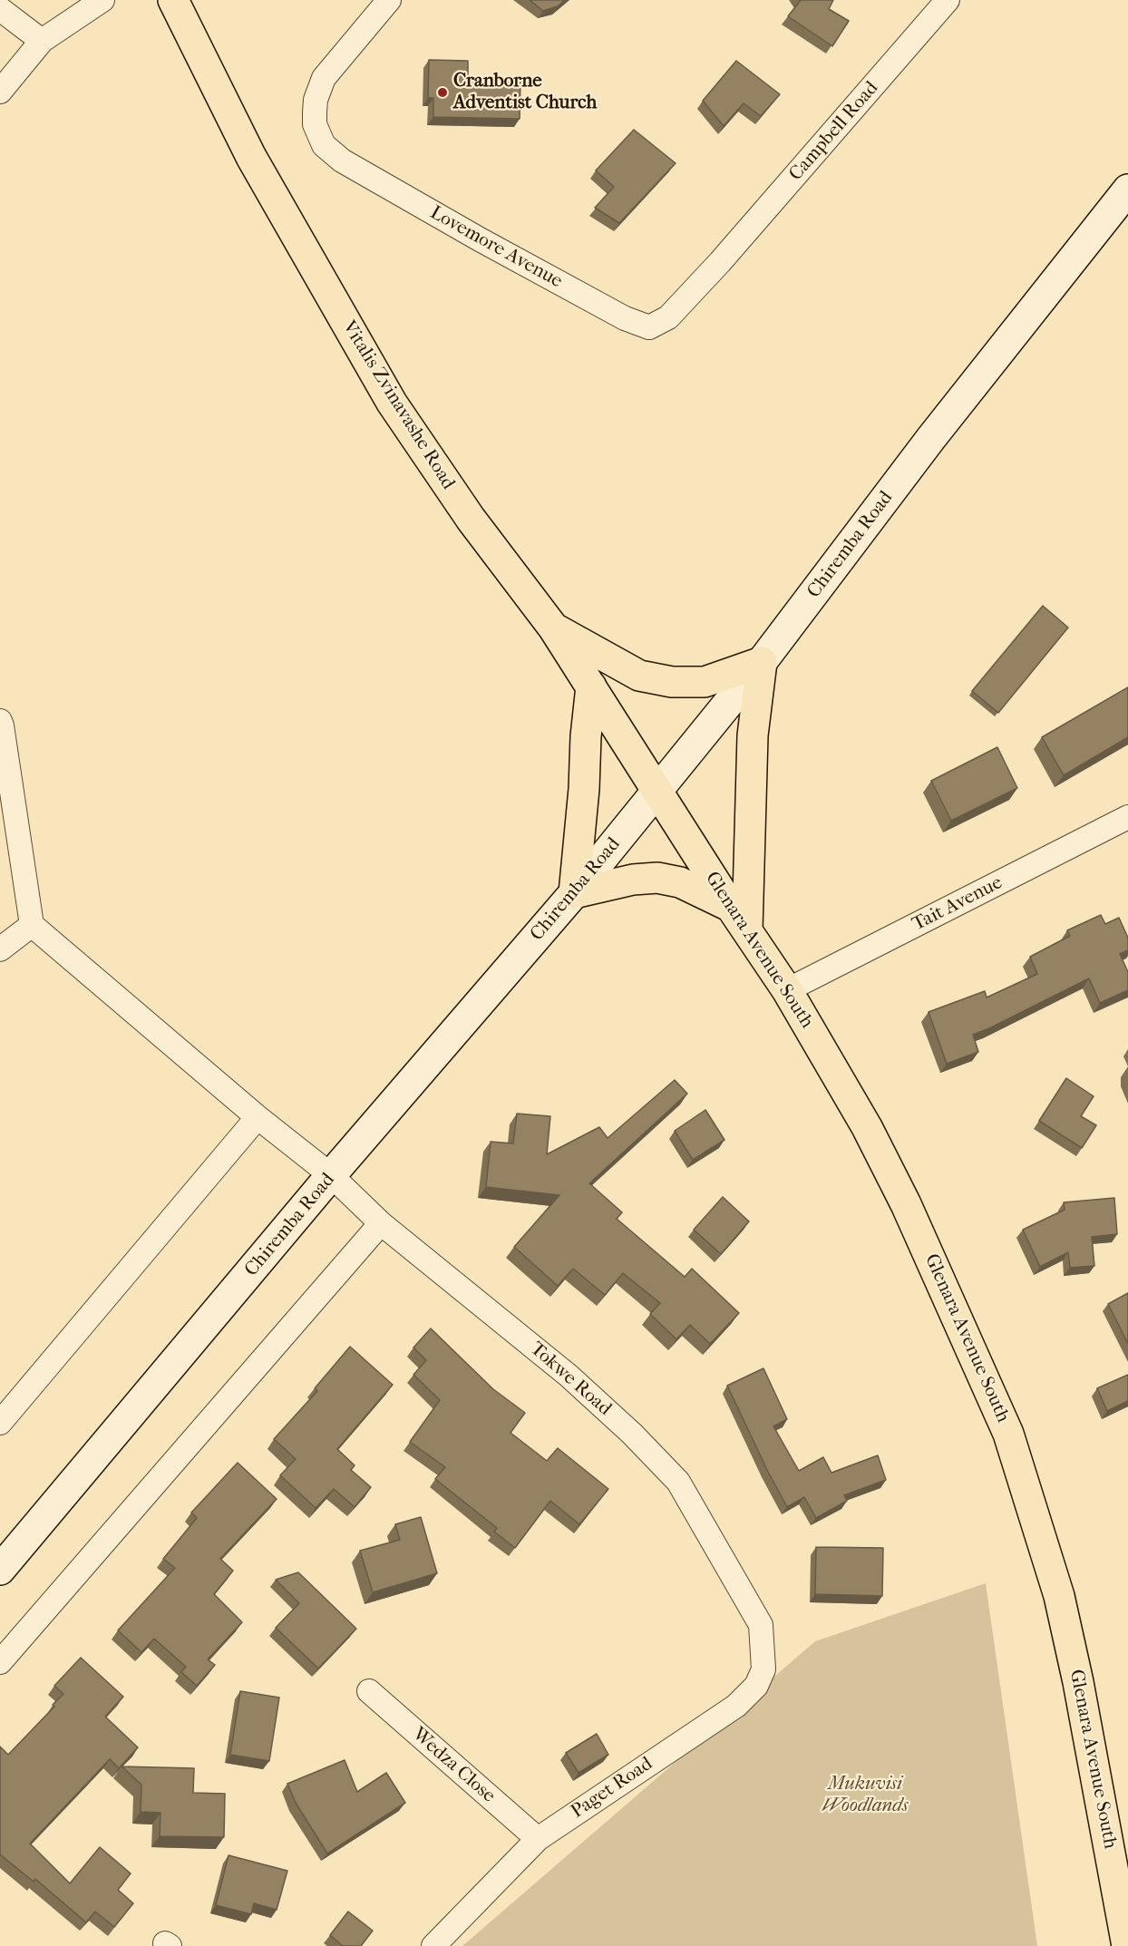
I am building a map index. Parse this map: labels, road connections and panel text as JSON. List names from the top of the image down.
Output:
{
  "streets": {
    "main road": ["Vitalis Zvinavashe Road", "Chiremba Road", "Glenara Avenue South"],
    "street": [
      "Campbell Road",
      "Lovemore Avenue",
      "Tait Avenue",
      "Tokwe Road",
      "Wedza Close",
      "Paget Road"
    ]
  },
  "crossings": [
    ["Campbell Road", "Lovemore Avenue"],
    ["Vitalis Zvinavashe Road", "Chiremba Road"],
    ["Vitalis Zvinavashe Road", "Glenara Avenue South"],
    ["Chiremba Road", "Glenara Avenue South"],
    ["Chiremba Road", "Tokwe Road"],
    ["Tait Avenue", "Glenara Avenue South"],
    ["Tokwe Road", "Paget Road"],
    ["Wedza Close", "Paget Road"]
  ],
  "parks": ["Mukuvisi Woodlands"],
  "places": ["Cranborne Adventist Church"]
}
